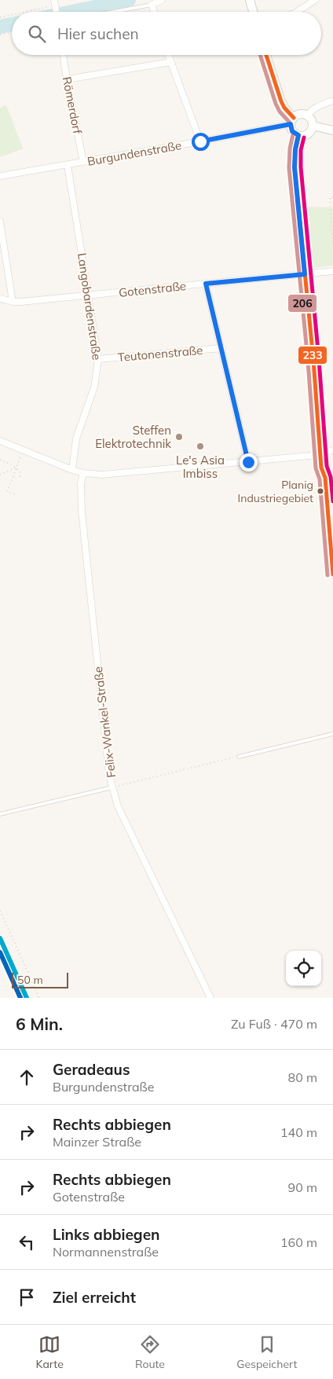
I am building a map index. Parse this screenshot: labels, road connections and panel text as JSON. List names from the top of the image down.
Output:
{
  "streets": {
    "street": [
      "Römerdorf",
      "Burgundenstraße",
      "Gotenstraße",
      "Langobardenstraße",
      "Teutonenstraße",
      "Felix-Wankel-Straße"
    ]
  },
  "crossings": [
    ["Römerdorf", "Burgundenstraße"],
    ["Burgundenstraße", "Langobardenstraße"],
    ["Gotenstraße", "Langobardenstraße"],
    ["Langobardenstraße", "Teutonenstraße"]
  ],
  "places": ["Steffen Elektrotechnik", "Le's Asia Imbiss", "Planig Industriegebiet"],
  "lines": ["transit line 233", "transit line 206"],
  "scale_bar": "50 m",
  "page": {
    "search": "Hier suchen",
    "scale": "50 m",
    "heading": ["6 Min.", "Zu Fuß · 470 m"],
    "list": [
      ["Geradeaus", "Burgundenstraße", "80 m"],
      ["Rechts abbiegen", "Mainzer Straße", "140 m"],
      ["Rechts abbiegen", "Gotenstraße", "90 m"],
      ["Links abbiegen", "Normannenstraße", "160 m"],
      "Ziel erreicht"
    ],
    "nav": ["Karte", "Route", "Gespeichert"]
  }
}
